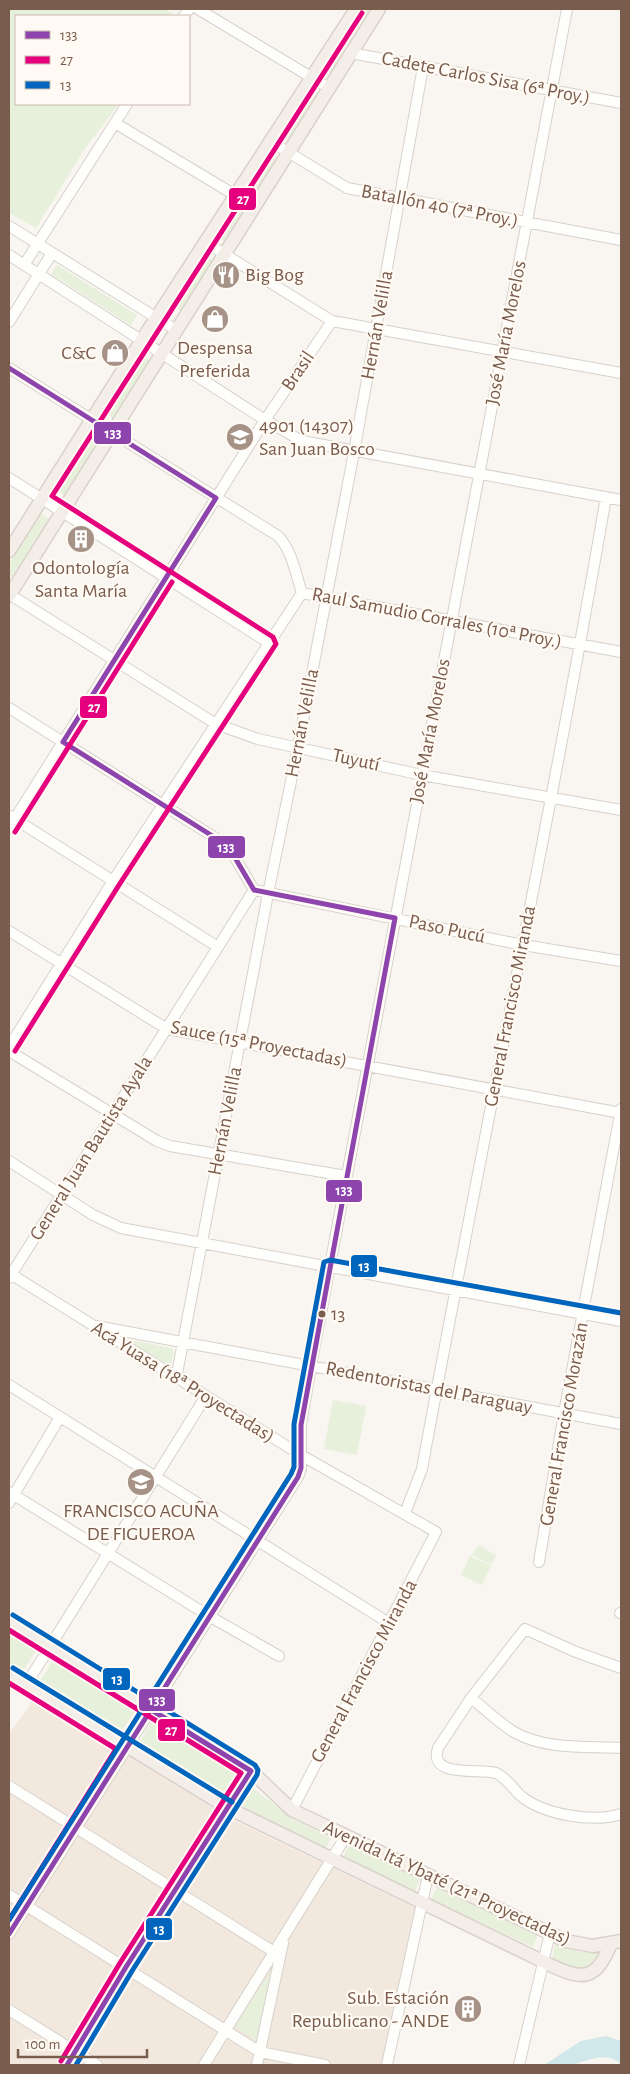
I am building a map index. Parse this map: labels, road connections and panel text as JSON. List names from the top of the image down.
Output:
{
  "streets": {
    "main road": ["Avenida Itá Ybaté (21ª Proyectadas)"],
    "street": [
      "Cadete Carlos Sisa (6ª Proy.)",
      "Batallón 40 (7ª Proy.)",
      "Hernán Velilla",
      "José María Morelos",
      "Brasil",
      "Raul Samudio Corrales (10ª Proy.)",
      "Tuyutí",
      "Paso Pucú",
      "General Francisco Miranda",
      "Sauce (15ª Proyectadas)",
      "General Juan Bautista Ayala",
      "Acá Yuasa (18ª Proyectadas)",
      "Redentoristas del Paraguay",
      "General Francisco Morazán"
    ]
  },
  "crossings": [
    ["Cadete Carlos Sisa (6ª Proy.)", "Hernán Velilla"],
    ["Cadete Carlos Sisa (6ª Proy.)", "José María Morelos"],
    ["Batallón 40 (7ª Proy.)", "Hernán Velilla"],
    ["Batallón 40 (7ª Proy.)", "José María Morelos"],
    ["Hernán Velilla", "Raul Samudio Corrales (10ª Proy.)"],
    ["Hernán Velilla", "Tuyutí"],
    ["Hernán Velilla", "Paso Pucú"],
    ["Hernán Velilla", "Sauce (15ª Proyectadas)"],
    ["Hernán Velilla", "Acá Yuasa (18ª Proyectadas)"],
    ["Hernán Velilla", "Redentoristas del Paraguay"],
    ["José María Morelos", "Raul Samudio Corrales (10ª Proy.)"],
    ["José María Morelos", "Tuyutí"],
    ["José María Morelos", "Paso Pucú"],
    ["José María Morelos", "Sauce (15ª Proyectadas)"],
    ["José María Morelos", "Acá Yuasa (18ª Proyectadas)"],
    ["José María Morelos", "Redentoristas del Paraguay"],
    ["José María Morelos", "Avenida Itá Ybaté (21ª Proyectadas)"],
    ["Brasil", "Raul Samudio Corrales (10ª Proy.)"],
    ["Brasil", "Tuyutí"],
    ["Raul Samudio Corrales (10ª Proy.)", "General Francisco Miranda"],
    ["Tuyutí", "General Francisco Miranda"],
    ["Paso Pucú", "General Francisco Miranda"],
    ["Paso Pucú", "General Juan Bautista Ayala"],
    ["General Francisco Miranda", "Sauce (15ª Proyectadas)"],
    ["General Francisco Miranda", "Acá Yuasa (18ª Proyectadas)"],
    ["General Francisco Miranda", "Redentoristas del Paraguay"],
    ["General Francisco Miranda", "Avenida Itá Ybaté (21ª Proyectadas)"],
    ["Sauce (15ª Proyectadas)", "General Juan Bautista Ayala"],
    ["Sauce (15ª Proyectadas)", "General Francisco Morazán"],
    ["General Juan Bautista Ayala", "Acá Yuasa (18ª Proyectadas)"],
    ["Acá Yuasa (18ª Proyectadas)", "Redentoristas del Paraguay"],
    ["Redentoristas del Paraguay", "General Francisco Morazán"]
  ],
  "places": {
    "restaurant": ["Big Bog"],
    "shop": ["Despensa Preferida", "C&C"],
    "school or university": ["4901 (14307) San Juan Bosco", "FRANCISCO ACUÑA DE FIGUEROA"],
    "building": ["Odontología Santa María", "Sub. Estación Republicano - ANDE"],
    "other": ["13"]
  },
  "lines": ["transit line 27", "transit line 133", "transit line 13"],
  "legend": ["133", "27", "13"],
  "scale_bar": "100 m"
}
